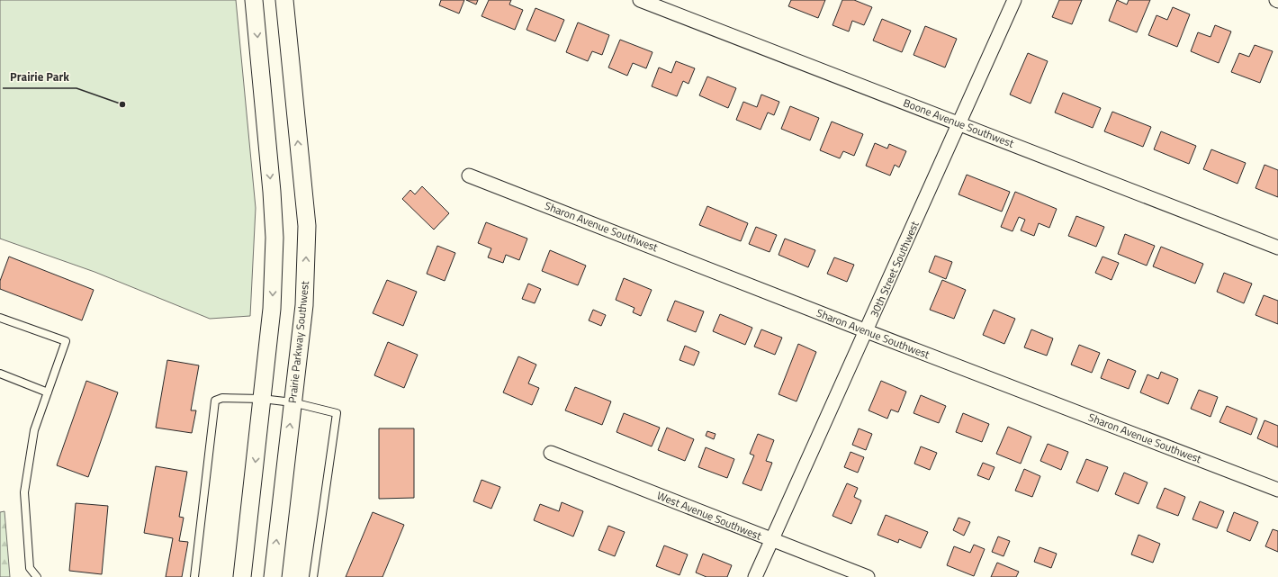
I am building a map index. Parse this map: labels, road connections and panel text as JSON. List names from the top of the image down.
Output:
{
  "streets": {
    "street": [
      "Boone Avenue Southwest",
      "Sharon Avenue Southwest",
      "30th Street Southwest",
      "Prairie Parkway Southwest",
      "West Avenue Southwest"
    ]
  },
  "crossings": [
    ["Boone Avenue Southwest", "30th Street Southwest"],
    ["Sharon Avenue Southwest", "30th Street Southwest"],
    ["30th Street Southwest", "West Avenue Southwest"]
  ],
  "places": ["Prairie Park"]
}
